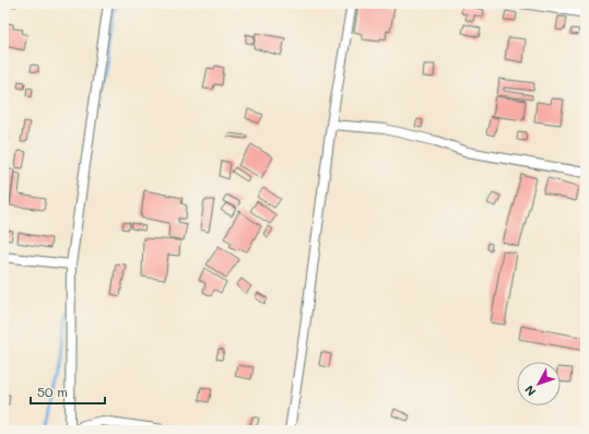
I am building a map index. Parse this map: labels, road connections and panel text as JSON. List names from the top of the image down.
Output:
{
  "scale_bar": "50 m",
  "north": "bottom left"
}
